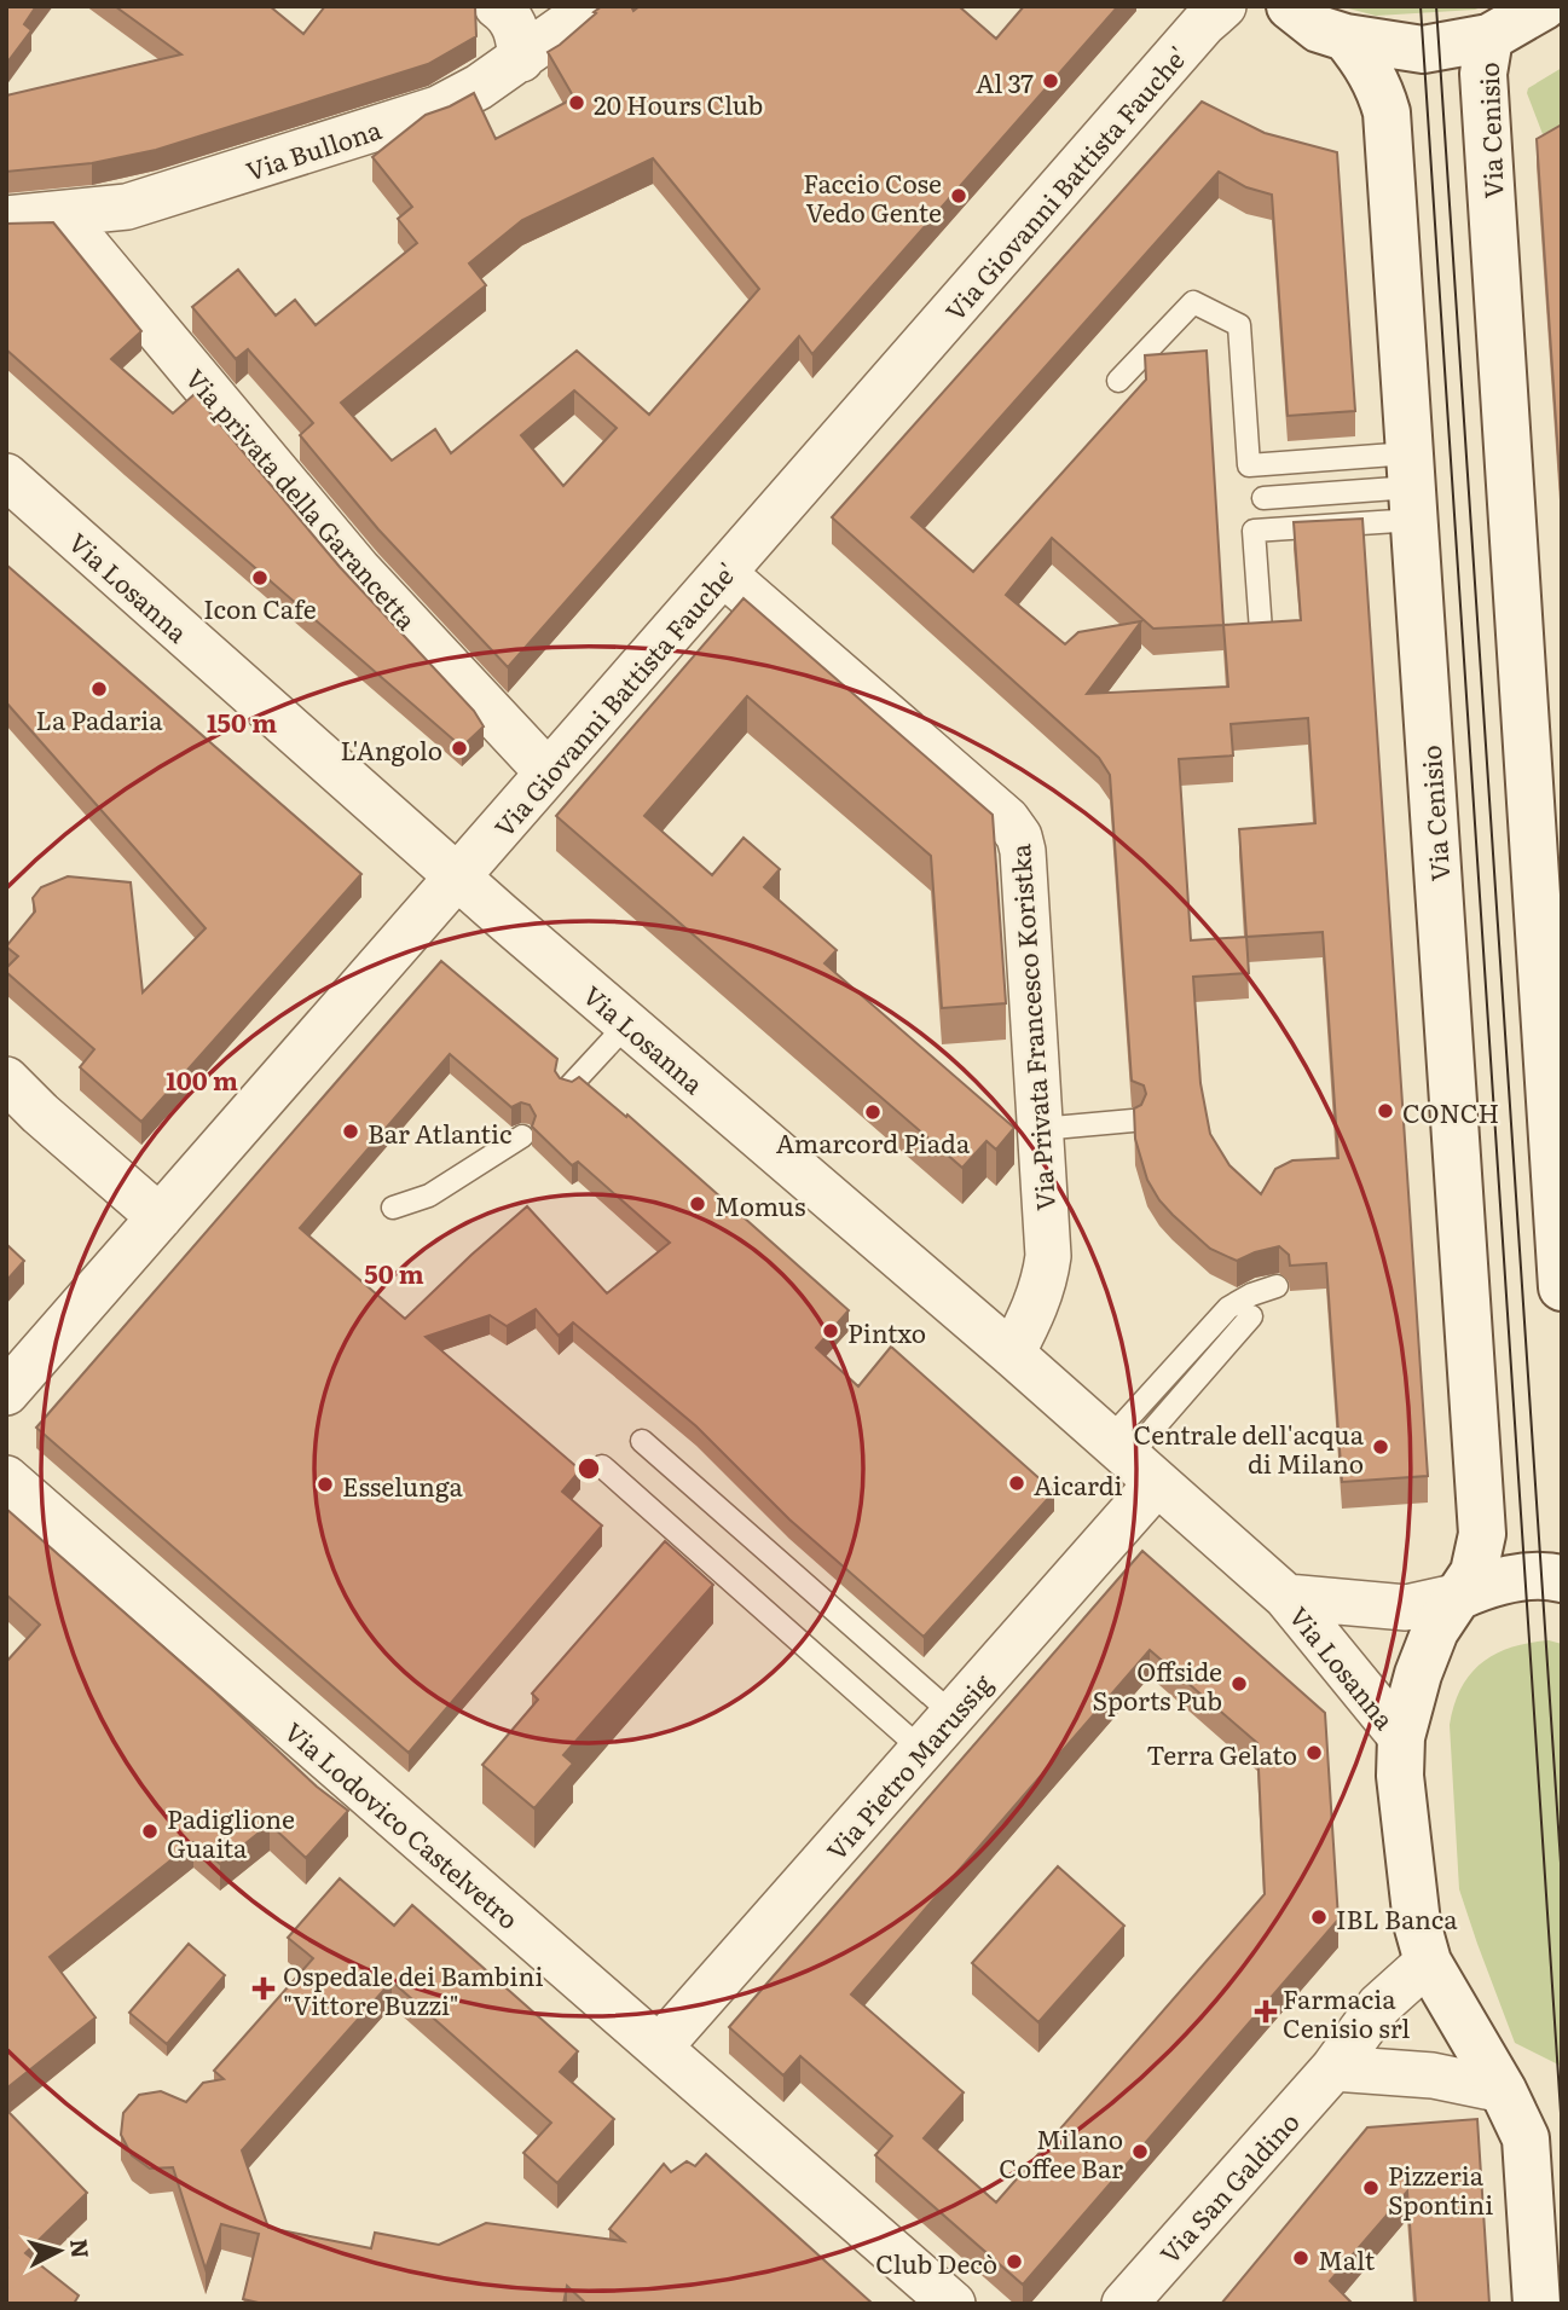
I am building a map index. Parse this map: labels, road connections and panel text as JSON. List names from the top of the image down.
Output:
{
  "streets": {
    "main road": ["Via Cenisio"],
    "street": [
      "Via Bullona",
      "Via Giovanni Battista Fauche'",
      "Via privata della Garancetta",
      "Via Losanna",
      "Via Privata Francesco Koristka",
      "Via Pietro Marussig",
      "Via Lodovico Castelvetro",
      "Via San Galdino"
    ]
  },
  "crossings": [
    ["Via Cenisio", "Via Losanna"],
    ["Via Cenisio", "Via San Galdino"],
    ["Via Bullona", "Via privata della Garancetta"],
    ["Via Giovanni Battista Fauche'", "Via privata della Garancetta"],
    ["Via Giovanni Battista Fauche'", "Via Losanna"],
    ["Via Giovanni Battista Fauche'", "Via Privata Francesco Koristka"],
    ["Via Losanna", "Via Privata Francesco Koristka"],
    ["Via Losanna", "Via Pietro Marussig"],
    ["Via Pietro Marussig", "Via Lodovico Castelvetro"]
  ],
  "places": {
    "other": [
      "Al 37",
      "20 Hours Club",
      "Faccio Cose Vedo Gente",
      "Icon Cafe",
      "La Padaria",
      "L'Angolo",
      "CONCH",
      "Amarcord Piada",
      "Bar Atlantic",
      "Momus",
      "Pintxo",
      "Centrale dell'acqua di Milano",
      "Aicardi",
      "Esselunga",
      "Offside Sports Pub",
      "Terra Gelato",
      "Padiglione Guaita",
      "IBL Banca",
      "Milano Coffee Bar",
      "Pizzeria Spontini",
      "Malt",
      "Club Decò"
    ],
    "health": ["Ospedale dei Bambini \"Vittore Buzzi\"", "Farmacia Cenisio srl"]
  },
  "north": "right",
  "rings": ["150 m", "100 m", "50 m"]
}
